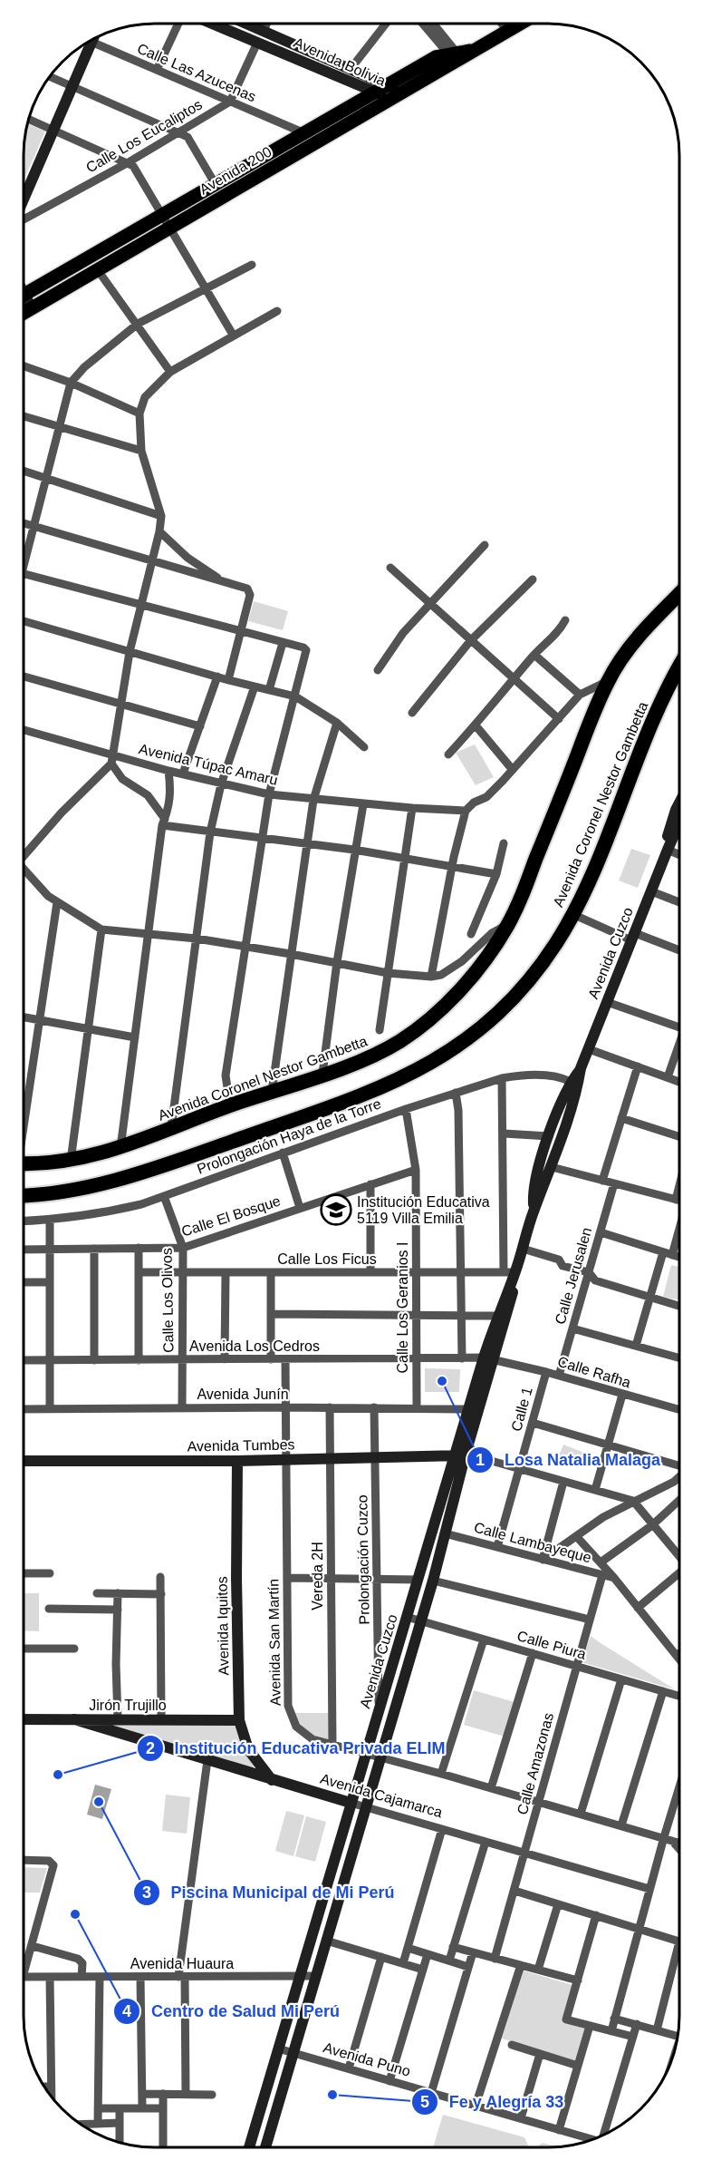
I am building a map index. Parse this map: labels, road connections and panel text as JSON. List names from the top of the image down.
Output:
{
  "streets": {
    "highway": ["Avenida Coronel Nestor Gambetta"],
    "main road": ["Avenida 200"],
    "street": [
      "Avenida Bolivia",
      "Calle Las Azucenas",
      "Calle Los Eucaliptos",
      "Avenida Túpac Amaru",
      "Avenida Cuzco",
      "Prolongación Haya de la Torre",
      "Calle El Bosque",
      "Calle Los Ficus",
      "Calle Jerusalen",
      "Calle Los Olivos",
      "Calle Los Geranios I",
      "Avenida Los Cedros",
      "Calle Rafha",
      "Avenida Junín",
      "Calle 1",
      "Avenida Tumbes",
      "Calle Lambayeque",
      "Prolongación Cuzco",
      "Vereda 2H",
      "Avenida Iquitos",
      "Avenida San Martín",
      "Calle Piura",
      "Jirón Trujillo",
      "Calle Amazonas",
      "Avenida Cajamarca",
      "Avenida Huaura",
      "Avenida Puno"
    ]
  },
  "crossings": [
    ["Avenida Bolivia", "Avenida 200"],
    ["Calle Las Azucenas", "Calle Los Eucaliptos"],
    ["Calle Las Azucenas", "Avenida 200"],
    ["Avenida Cuzco", "Prolongación Haya de la Torre"],
    ["Avenida Cuzco", "Calle Los Ficus"],
    ["Avenida Cuzco", "Avenida Los Cedros"],
    ["Avenida Cuzco", "Calle Rafha"],
    ["Avenida Cuzco", "Avenida Junín"],
    ["Avenida Cuzco", "Avenida Tumbes"],
    ["Avenida Cuzco", "Calle Lambayeque"],
    ["Avenida Cuzco", "Prolongación Cuzco"],
    ["Avenida Cuzco", "Avenida San Martín"],
    ["Avenida Cuzco", "Calle Piura"],
    ["Avenida Cuzco", "Avenida Cajamarca"],
    ["Avenida Cuzco", "Avenida Huaura"],
    ["Avenida Cuzco", "Avenida Puno"],
    ["Prolongación Haya de la Torre", "Calle Los Olivos"],
    ["Prolongación Haya de la Torre", "Calle Los Geranios I"],
    ["Calle El Bosque", "Calle Los Olivos"],
    ["Calle El Bosque", "Calle Los Geranios I"],
    ["Calle Los Ficus", "Calle Los Olivos"],
    ["Calle Los Ficus", "Calle Los Geranios I"],
    ["Calle Jerusalen", "Calle Rafha"],
    ["Calle Los Olivos", "Avenida Los Cedros"],
    ["Calle Los Olivos", "Avenida Junín"],
    ["Calle Los Geranios I", "Avenida Los Cedros"],
    ["Calle Los Geranios I", "Avenida Junín"],
    ["Avenida Los Cedros", "Calle Rafha"],
    ["Avenida Los Cedros", "Avenida San Martín"],
    ["Calle Rafha", "Calle 1"],
    ["Avenida Junín", "Prolongación Cuzco"],
    ["Avenida Junín", "Vereda 2H"],
    ["Avenida Junín", "Avenida San Martín"],
    ["Calle 1", "Calle Lambayeque"],
    ["Avenida Tumbes", "Prolongación Cuzco"],
    ["Avenida Tumbes", "Vereda 2H"],
    ["Avenida Tumbes", "Avenida Iquitos"],
    ["Avenida Tumbes", "Avenida San Martín"],
    ["Calle Lambayeque", "Calle Amazonas"],
    ["Vereda 2H", "Avenida San Martín"],
    ["Avenida Iquitos", "Jirón Trujillo"],
    ["Avenida Iquitos", "Avenida Cajamarca"],
    ["Avenida San Martín", "Calle Amazonas"],
    ["Calle Piura", "Calle Amazonas"],
    ["Jirón Trujillo", "Avenida Cajamarca"],
    ["Calle Amazonas", "Avenida Cajamarca"]
  ],
  "places": {
    "school or university": ["Institución Educativa 5119 Villa Emilia"],
    "other": [
      "Losa Natalia Malaga",
      "Institución Educativa Privada ELIM",
      "Piscina Municipal de Mi Perú",
      "Centro de Salud Mi Perú",
      "Fe y Alegría 33"
    ]
  }
}
